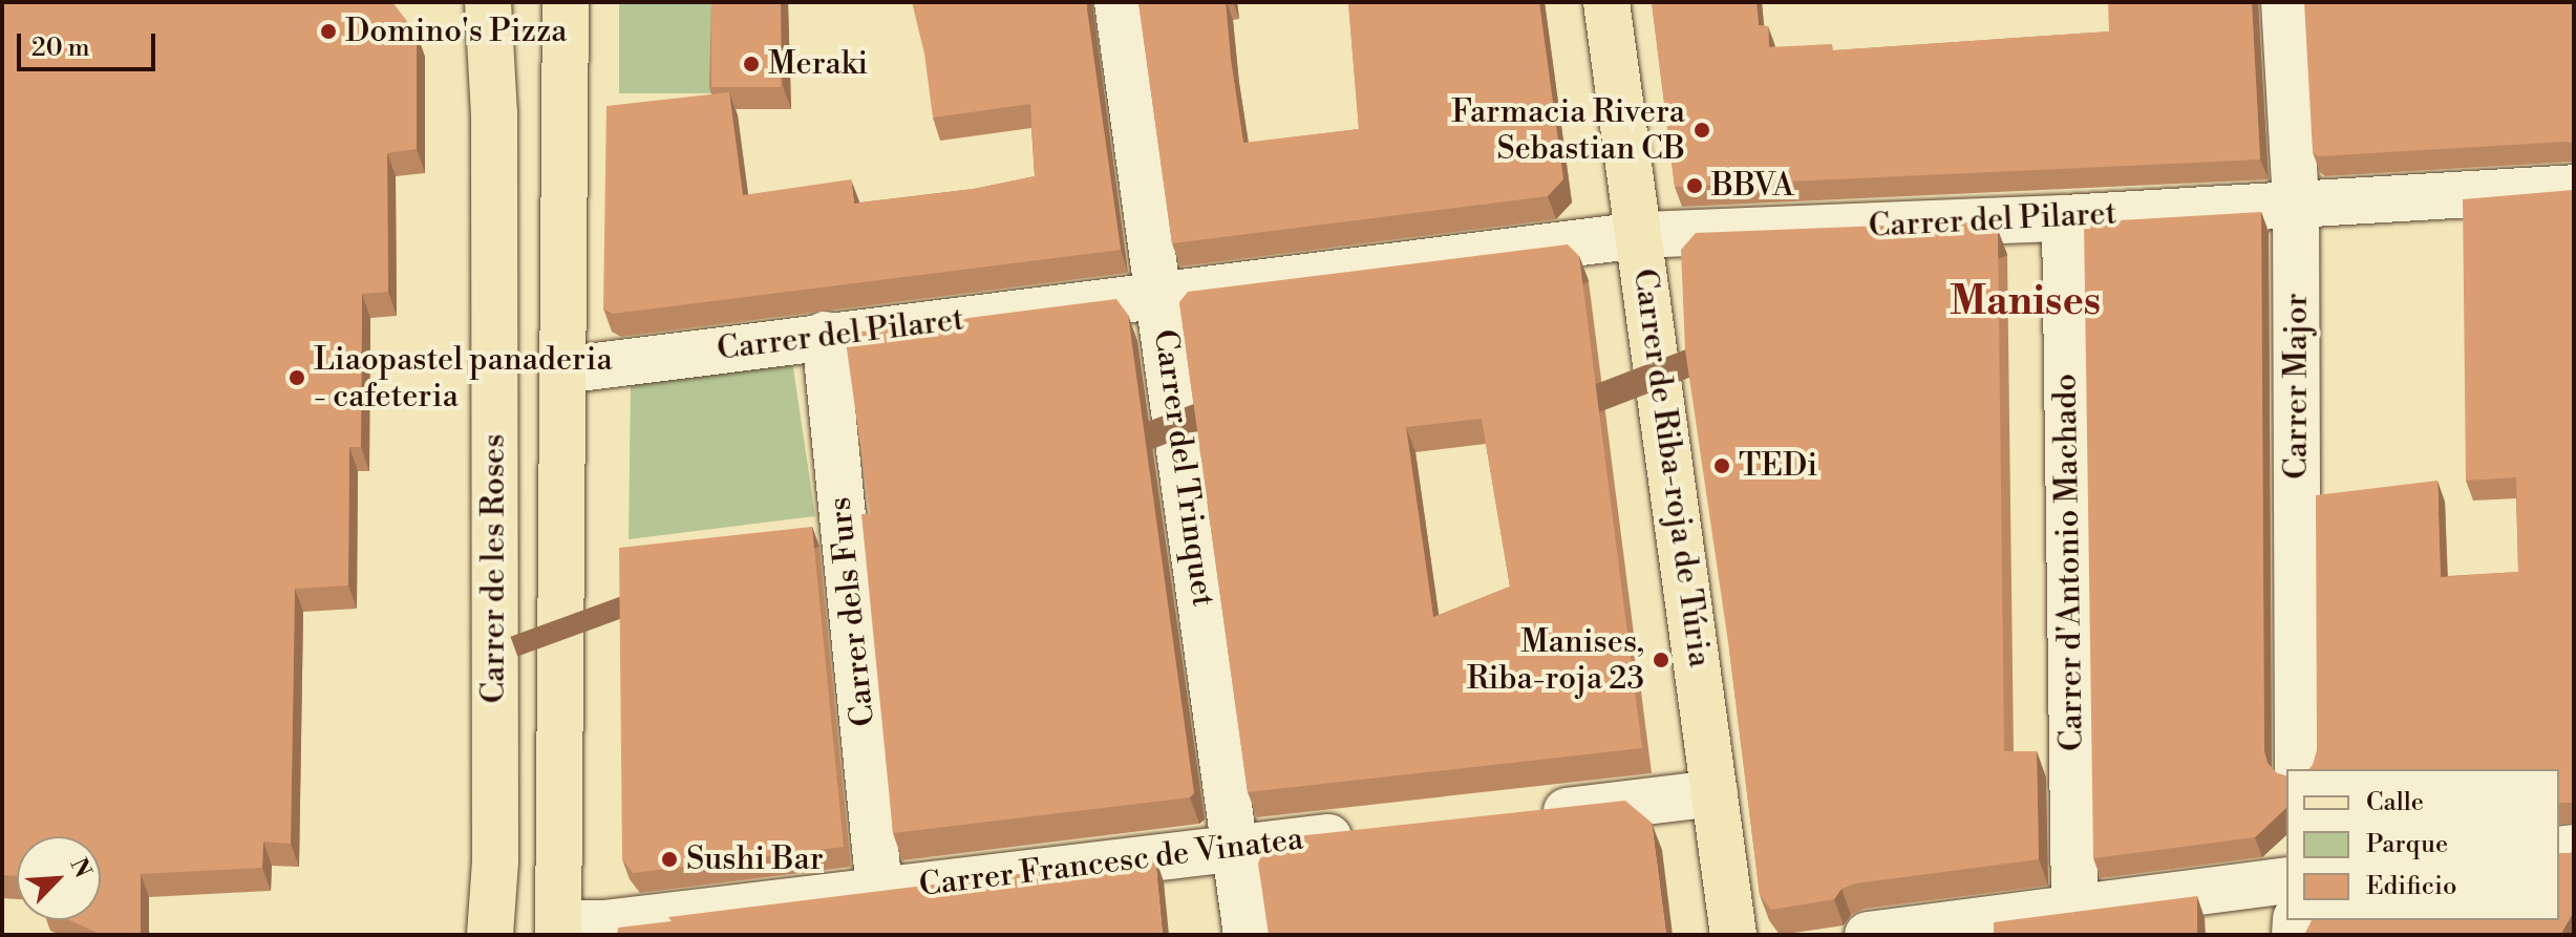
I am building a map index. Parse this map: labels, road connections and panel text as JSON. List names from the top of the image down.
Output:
{
  "streets": {
    "main road": ["Carrer de Riba-roja de Túria", "Carrer de les Roses"],
    "street": [
      "Carrer del Pilaret",
      "Carrer Major",
      "Carrer del Trinquet",
      "Carrer d'Antonio Machado",
      "Carrer dels Furs",
      "Carrer Francesc de Vinatea"
    ]
  },
  "crossings": [
    ["Carrer del Pilaret", "Carrer Major"],
    ["Carrer del Pilaret", "Carrer del Trinquet"],
    ["Carrer del Pilaret", "Carrer de Riba-roja de Túria"],
    ["Carrer del Pilaret", "Carrer d'Antonio Machado"],
    ["Carrer del Pilaret", "Carrer de les Roses"],
    ["Carrer del Pilaret", "Carrer dels Furs"],
    ["Carrer del Trinquet", "Carrer Francesc de Vinatea"],
    ["Carrer de les Roses", "Carrer Francesc de Vinatea"],
    ["Carrer dels Furs", "Carrer Francesc de Vinatea"]
  ],
  "districts": ["Manises"],
  "places": [
    "Domino's Pizza",
    "Meraki",
    "Farmacia Rivera Sebastian CB",
    "BBVA",
    "Liaopastel panaderia - cafeteria",
    "TEDi",
    "Manises, Riba-roja 23",
    "Sushi Bar"
  ],
  "legend": ["Calle", "Parque", "Edificio"],
  "scale_bar": "20 m",
  "north": "top right"
}
